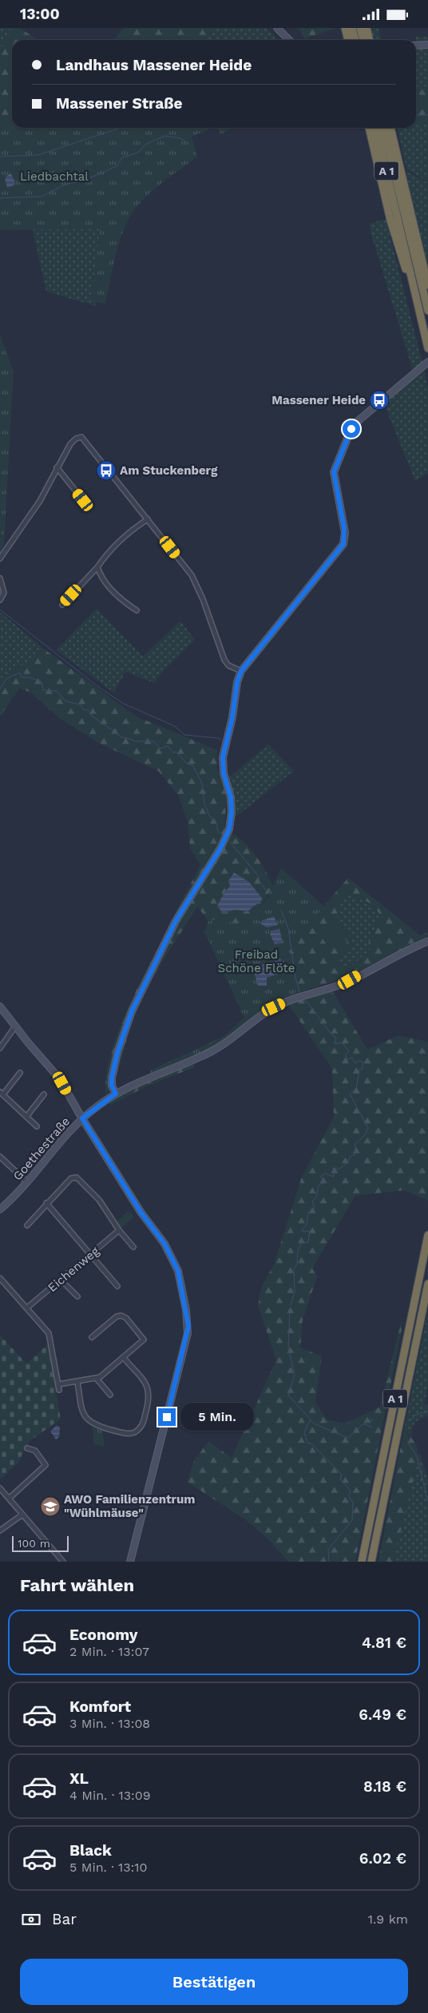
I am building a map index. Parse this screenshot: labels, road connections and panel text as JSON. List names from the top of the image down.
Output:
{
  "streets": {
    "highway": ["A 1"],
    "street": ["Goethestraße", "Eichenweg"]
  },
  "parks": ["Liedbachtal", "Freibad Schöne Flöte"],
  "places": {
    "bus stop": ["Massener Heide", "Am Stuckenberg"],
    "school or university": ["AWO Familienzentrum \"Wühlmäuse\""]
  },
  "scale_bar": "100 m",
  "page": {
    "status": "13:00",
    "banner": ["Landhaus Massener Heide", "Massener Straße"],
    "bubble": "5 Min.",
    "scale": "100 m",
    "heading": "Fahrt wählen",
    "list": [
      {
        "name": "Economy",
        "note": "2 Min. · 13:07",
        "value": "4.81 €"
      },
      {
        "name": "Komfort",
        "note": "3 Min. · 13:08",
        "value": "6.49 €"
      },
      {
        "name": "XL",
        "note": "4 Min. · 13:09",
        "value": "8.18 €"
      },
      {
        "name": "Black",
        "note": "5 Min. · 13:10",
        "value": "6.02 €"
      }
    ],
    "pay": ["Bar", "1.9 km"],
    "buttons": "Bestätigen"
  }
}
